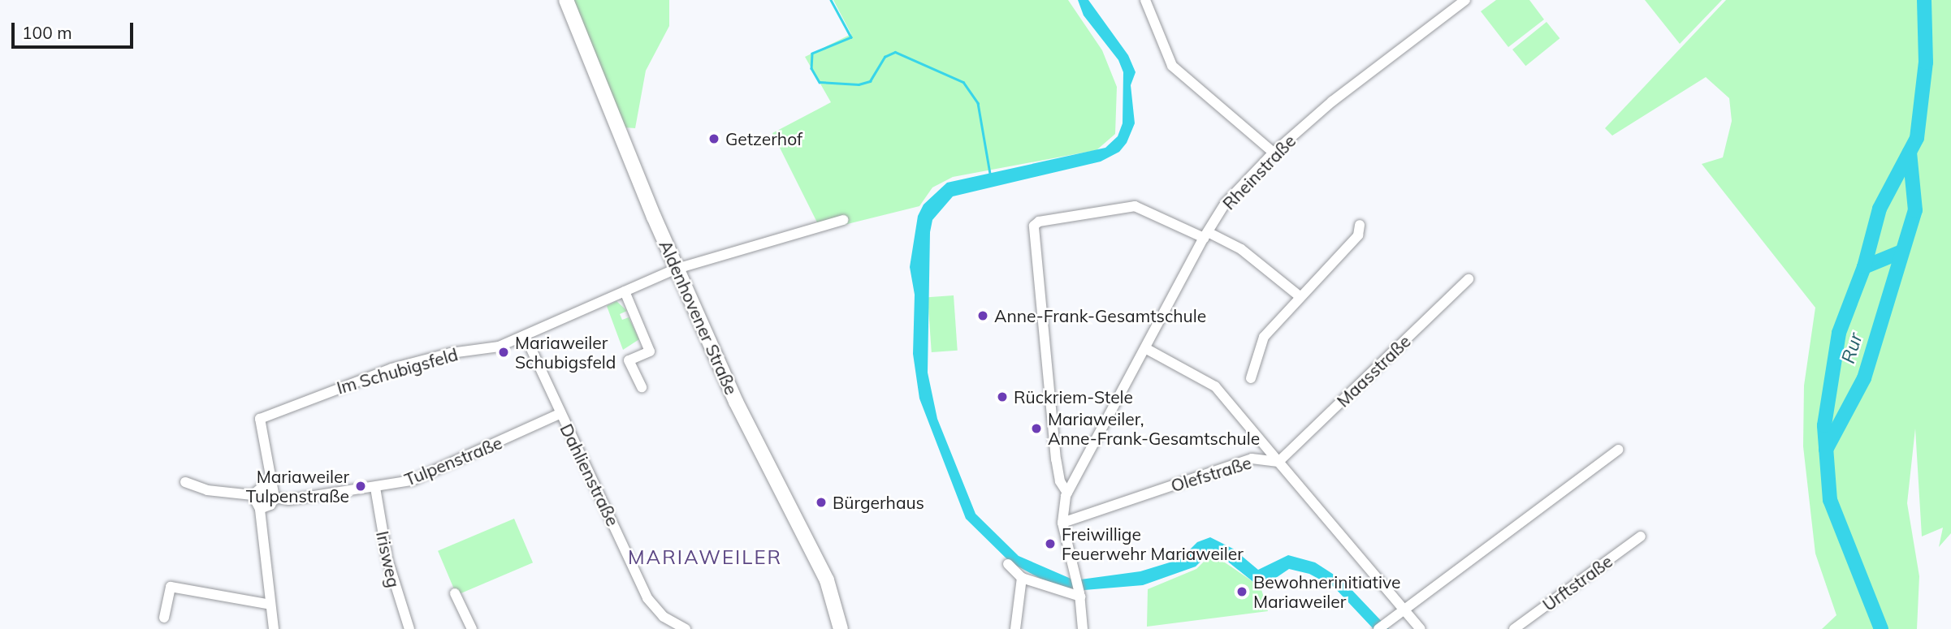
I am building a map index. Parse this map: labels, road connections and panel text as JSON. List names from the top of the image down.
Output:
{
  "streets": {
    "main road": ["Aldenhovener Straße"],
    "street": [
      "Rheinstraße",
      "Im Schubigsfeld",
      "Maasstraße",
      "Tulpenstraße",
      "Olefstraße",
      "Dahlienstraße",
      "Irisweg",
      "Urftstraße"
    ]
  },
  "crossings": [
    ["Rheinstraße", "Olefstraße"],
    ["Aldenhovener Straße", "Im Schubigsfeld"],
    ["Im Schubigsfeld", "Dahlienstraße"],
    ["Maasstraße", "Olefstraße"],
    ["Tulpenstraße", "Dahlienstraße"],
    ["Tulpenstraße", "Irisweg"]
  ],
  "districts": ["MARIAWEILER"],
  "water": ["Rur"],
  "places": [
    "Getzerhof",
    "Anne-Frank-Gesamtschule",
    "Mariaweiler Schubigsfeld",
    "Rückriem-Stele",
    "Mariaweiler, Anne-Frank-Gesamtschule",
    "Mariaweiler Tulpenstraße",
    "Bürgerhaus",
    "Freiwillige Feuerwehr Mariaweiler",
    "Bewohnerinitiative Mariaweiler"
  ],
  "scale_bar": "100 m"
}
